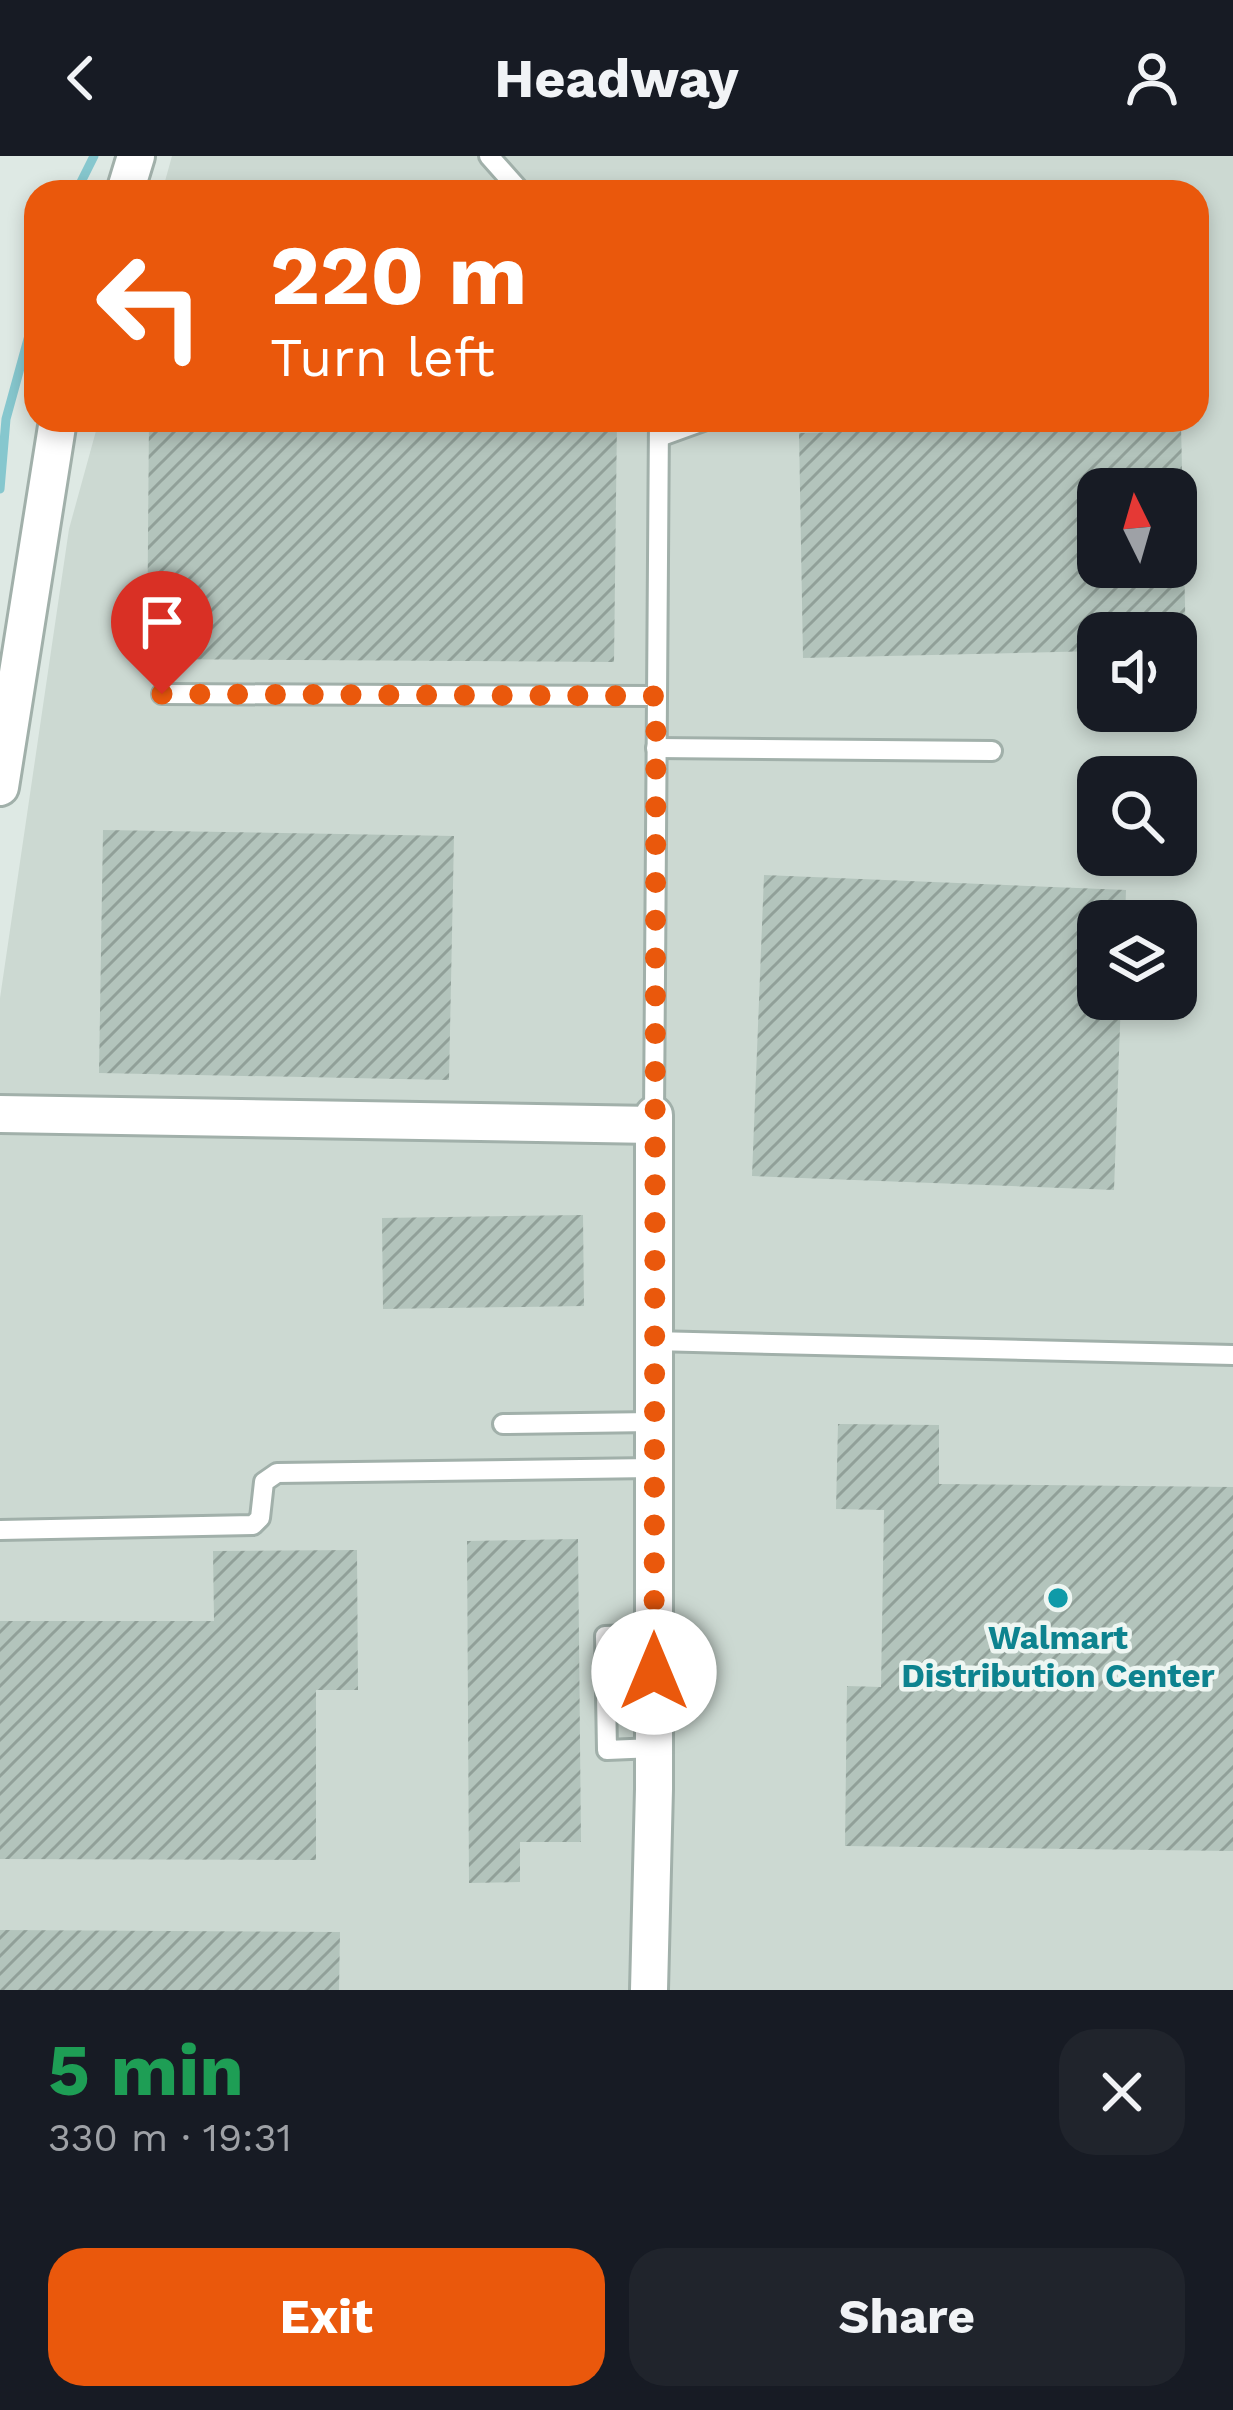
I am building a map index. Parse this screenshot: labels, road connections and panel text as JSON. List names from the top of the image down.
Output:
{
  "places": ["Walmart Distribution Center"],
  "north": "top",
  "page": {
    "header": "Headway",
    "turn": ["220 m", "Turn left"],
    "heading": ["5 min", "330 m · 19:31"],
    "buttons": ["Exit", "Share"]
  }
}
